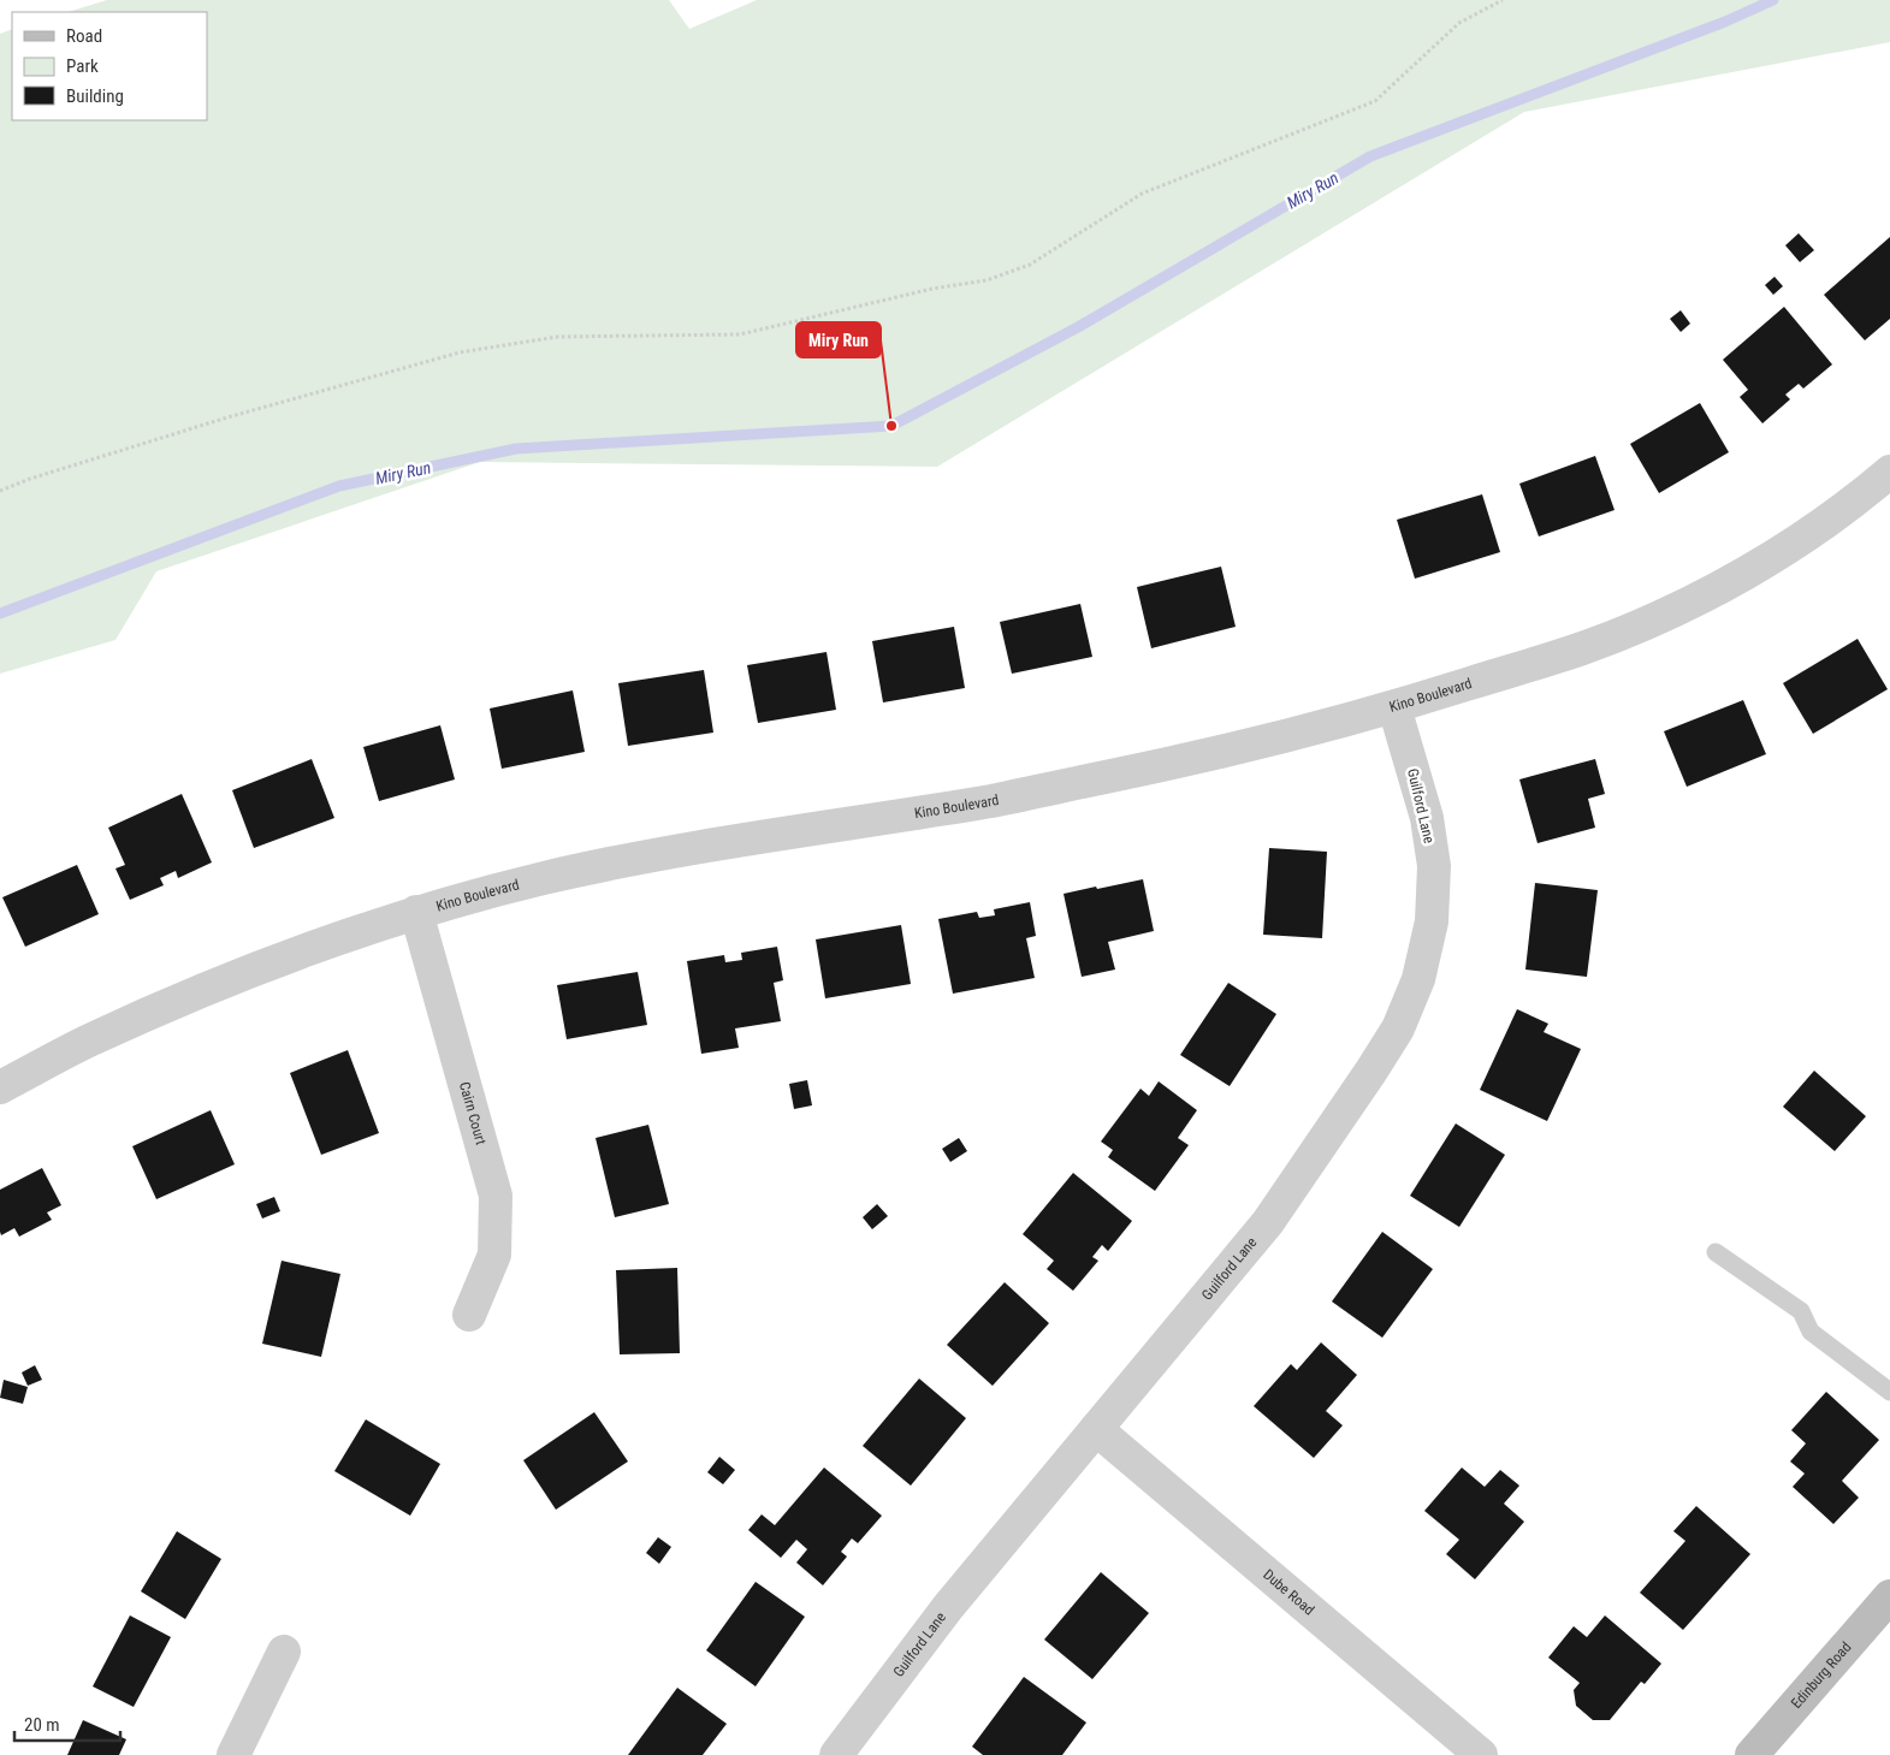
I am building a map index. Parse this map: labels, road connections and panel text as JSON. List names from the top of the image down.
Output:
{
  "streets": {
    "main road": ["Edinburg Road"],
    "street": [
      "Kino Boulevard",
      "Guilford Lane",
      "Cairn Court",
      "Dube Road"
    ]
  },
  "crossings": [
    ["Kino Boulevard", "Guilford Lane"],
    ["Kino Boulevard", "Cairn Court"],
    ["Guilford Lane", "Dube Road"]
  ],
  "water": ["Miry Run"],
  "places": ["Miry Run"],
  "legend": ["Road", "Park", "Building"],
  "scale_bar": "20 m"
}
